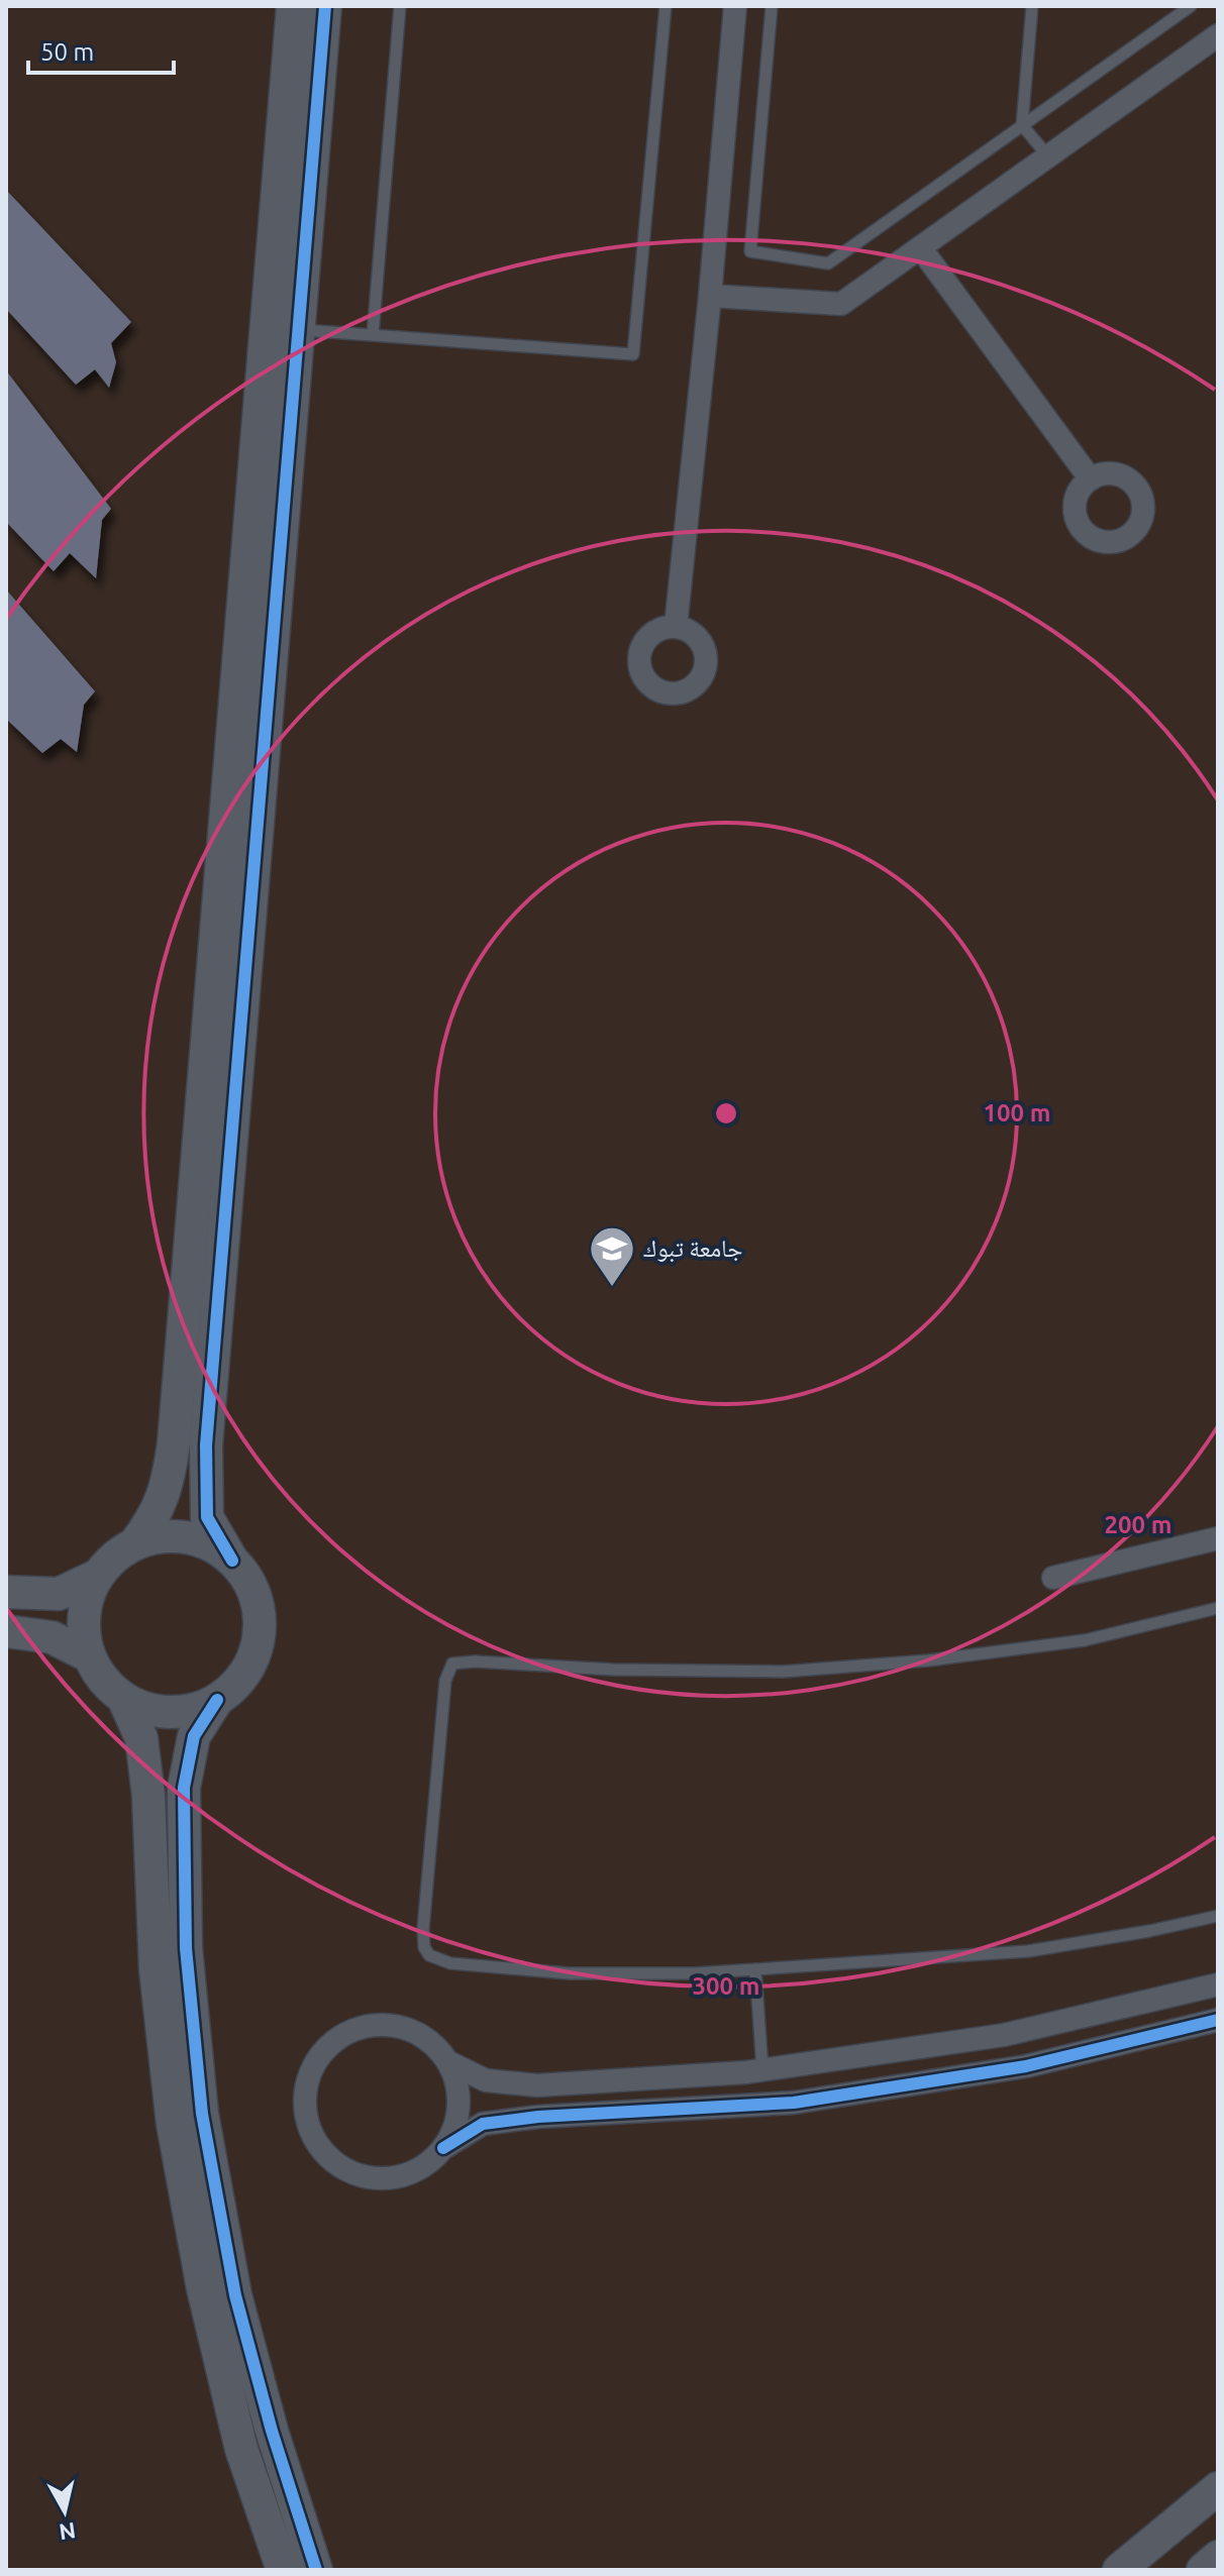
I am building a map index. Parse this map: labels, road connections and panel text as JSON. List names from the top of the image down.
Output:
{
  "places": {
    "school or university": ["جامعة تبوك"]
  },
  "scale_bar": "50 m",
  "north": "bottom",
  "rings": ["100 m", "200 m", "300 m"]
}
